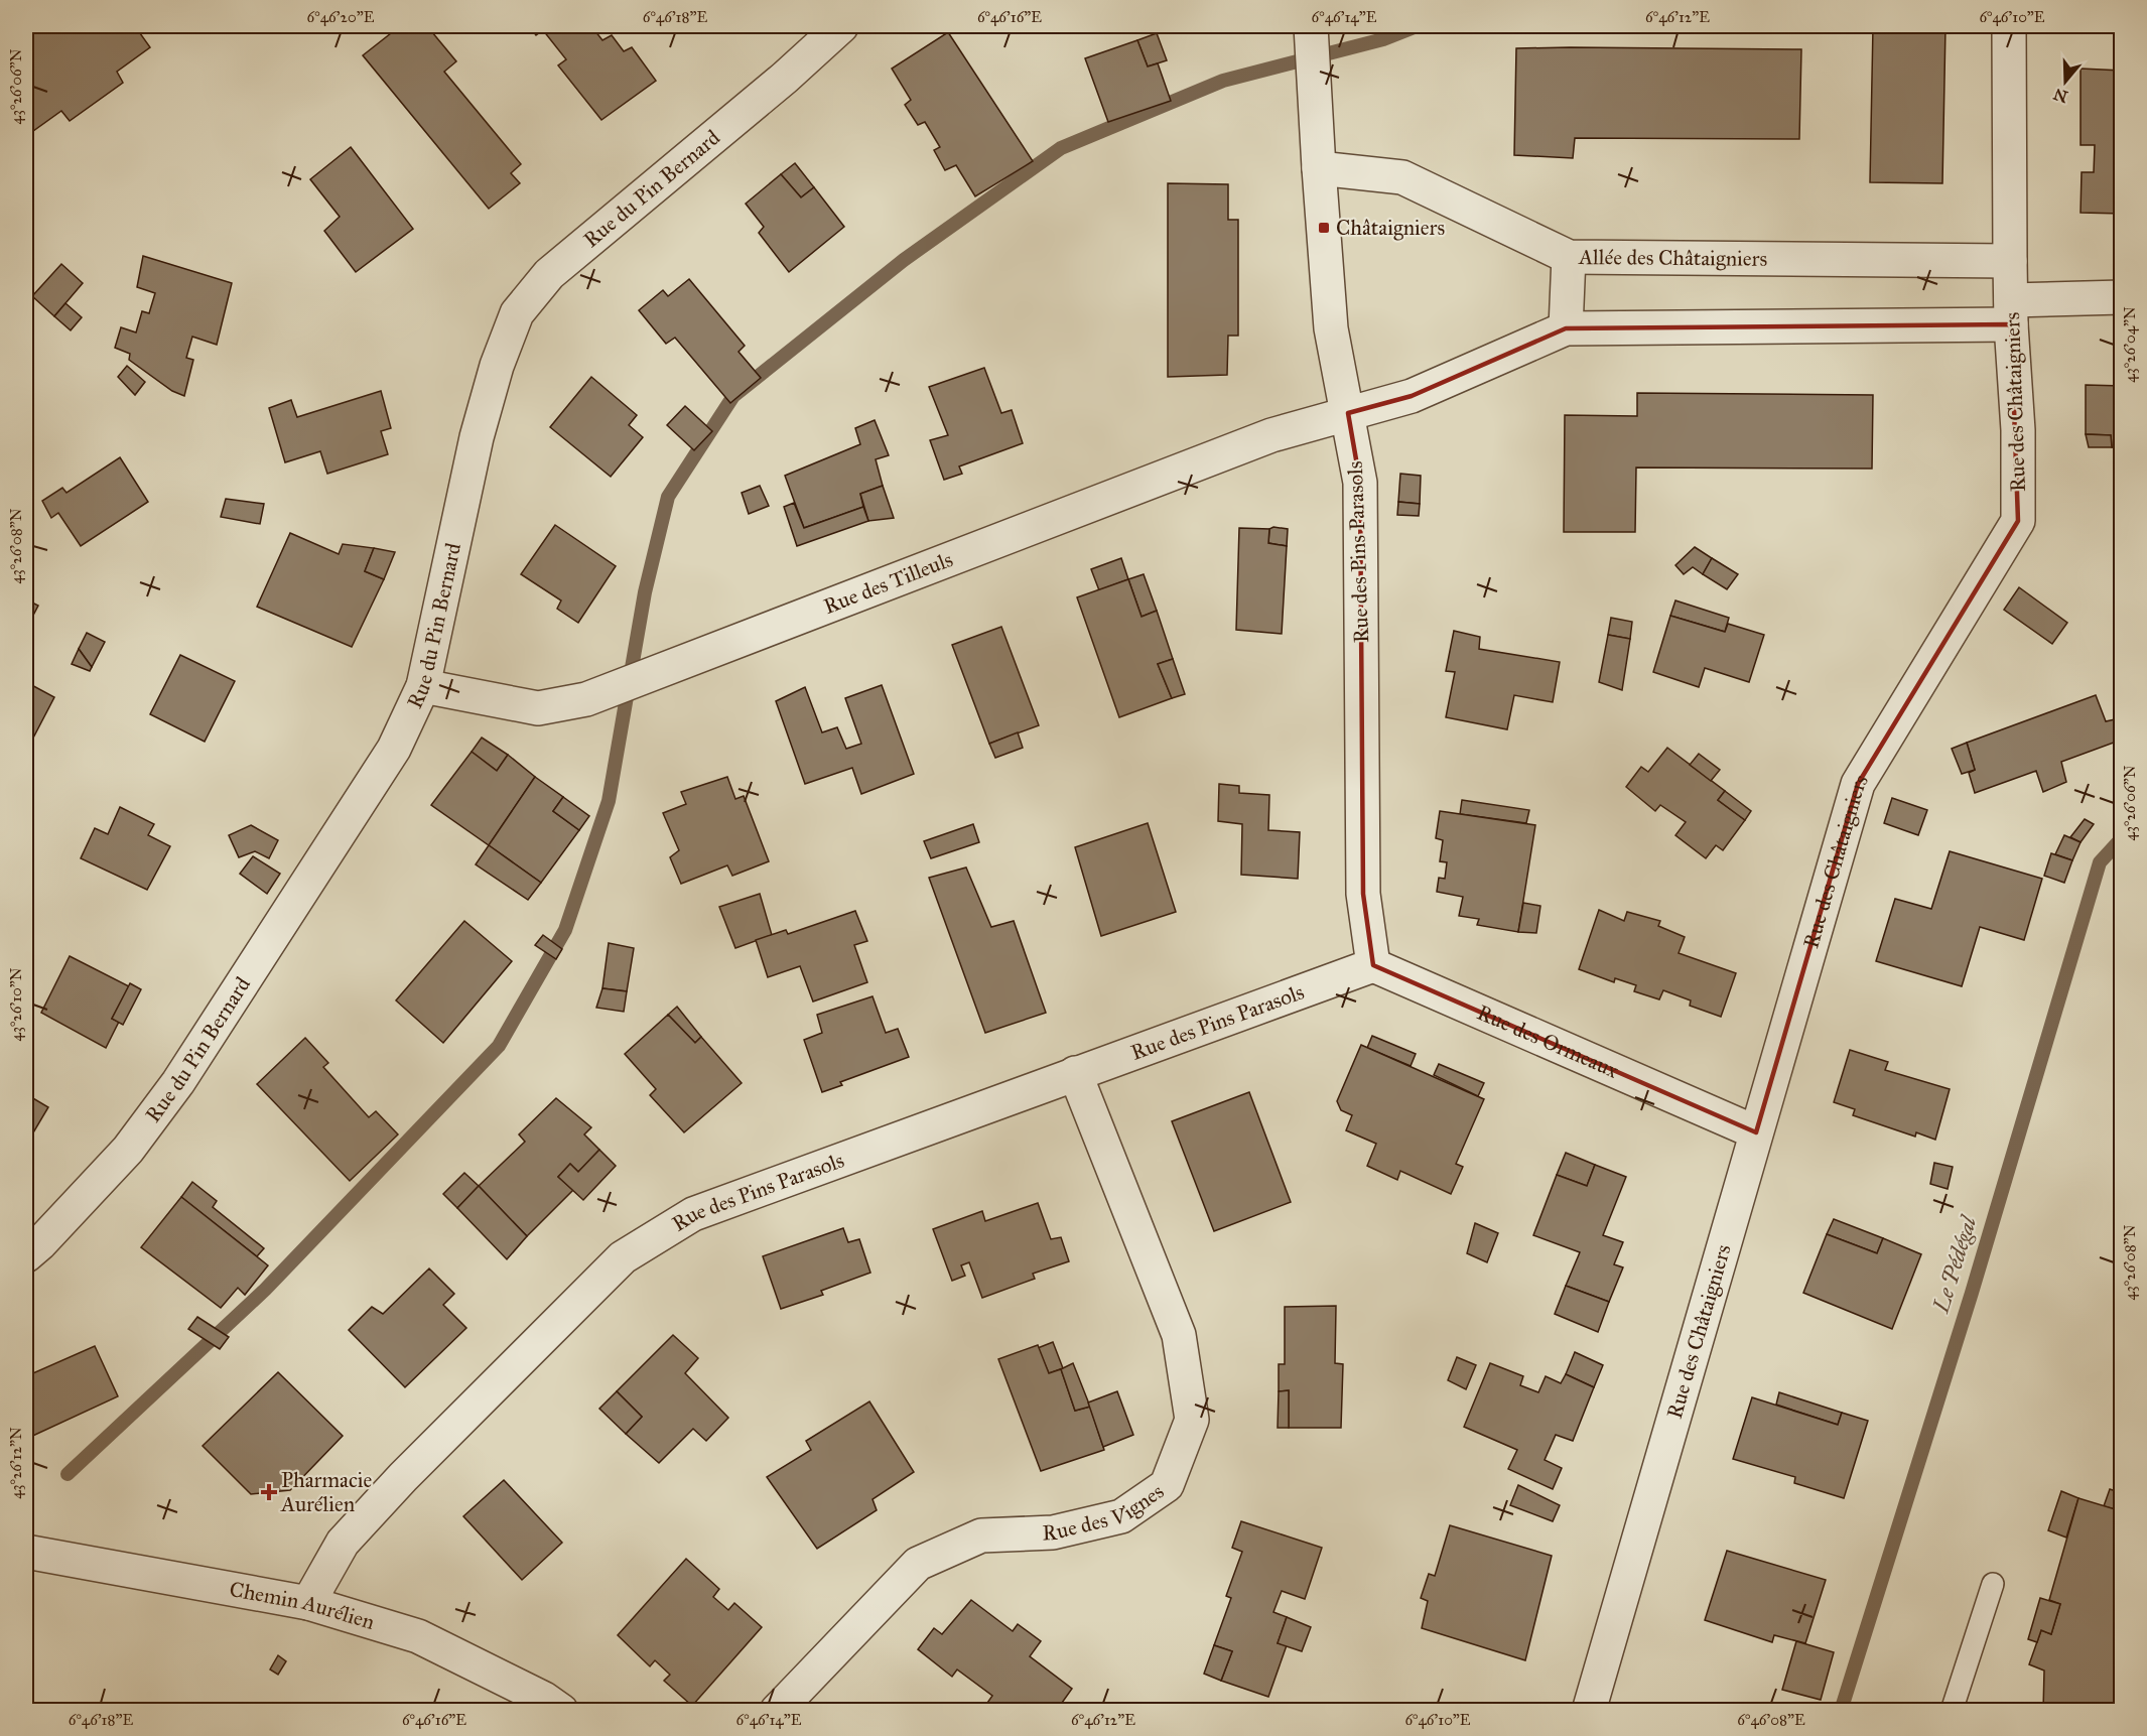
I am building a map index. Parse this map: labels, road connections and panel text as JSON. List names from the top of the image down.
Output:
{
  "streets": {
    "street": [
      "Rue du Pin Bernard",
      "Allée des Châtaigniers",
      "Rue des Châtaigniers",
      "Rue des Pins Parasols",
      "Rue des Tilleuls",
      "Rue des Ormeaux",
      "Rue des Vignes",
      "Chemin Aurélien"
    ]
  },
  "crossings": [
    ["Rue du Pin Bernard", "Rue des Tilleuls"],
    ["Allée des Châtaigniers", "Rue des Châtaigniers"],
    ["Allée des Châtaigniers", "Rue des Pins Parasols"],
    ["Rue des Châtaigniers", "Rue des Ormeaux"],
    ["Rue des Pins Parasols", "Rue des Tilleuls"],
    ["Rue des Pins Parasols", "Rue des Ormeaux"],
    ["Rue des Pins Parasols", "Rue des Vignes"],
    ["Rue des Pins Parasols", "Chemin Aurélien"]
  ],
  "water": ["Le Pédégal"],
  "places": {
    "transit": ["Châtaigniers"],
    "health": ["Pharmacie Aurélien"]
  },
  "north": "bottom",
  "coordinates": [
    "6°46'20\"E",
    "6°46'18\"E",
    "6°46'16\"E",
    "6°46'14\"E",
    "6°46'12\"E",
    "6°46'10\"E",
    "43°26'06\"N",
    "43°26'04\"N",
    "43°26'08\"N",
    "43°26'10\"N",
    "43°26'12\"N",
    "6°46'08\"E"
  ]
}
